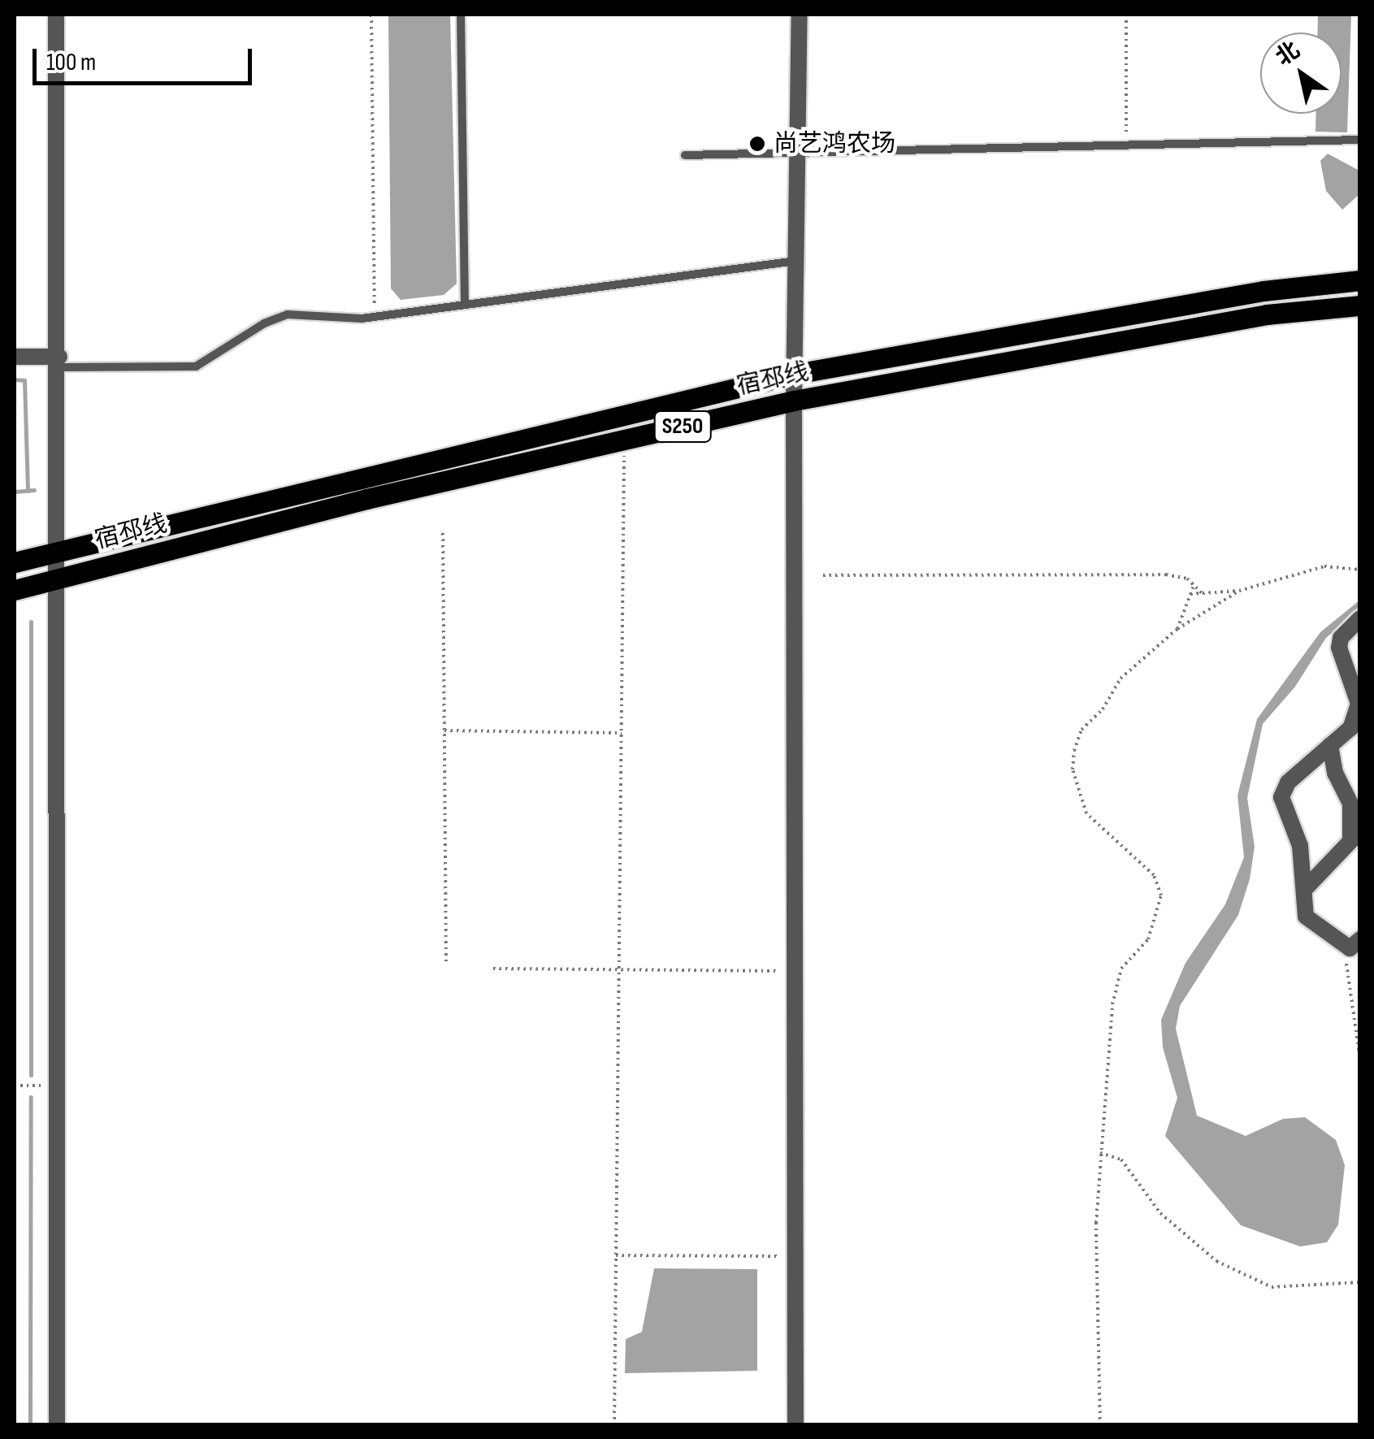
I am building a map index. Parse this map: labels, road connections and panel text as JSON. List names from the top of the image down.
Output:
{
  "streets": {
    "main road": ["宿邳线", "S250"]
  },
  "places": ["尚艺鸿农场"],
  "scale_bar": "100 m",
  "north": "top left"
}
